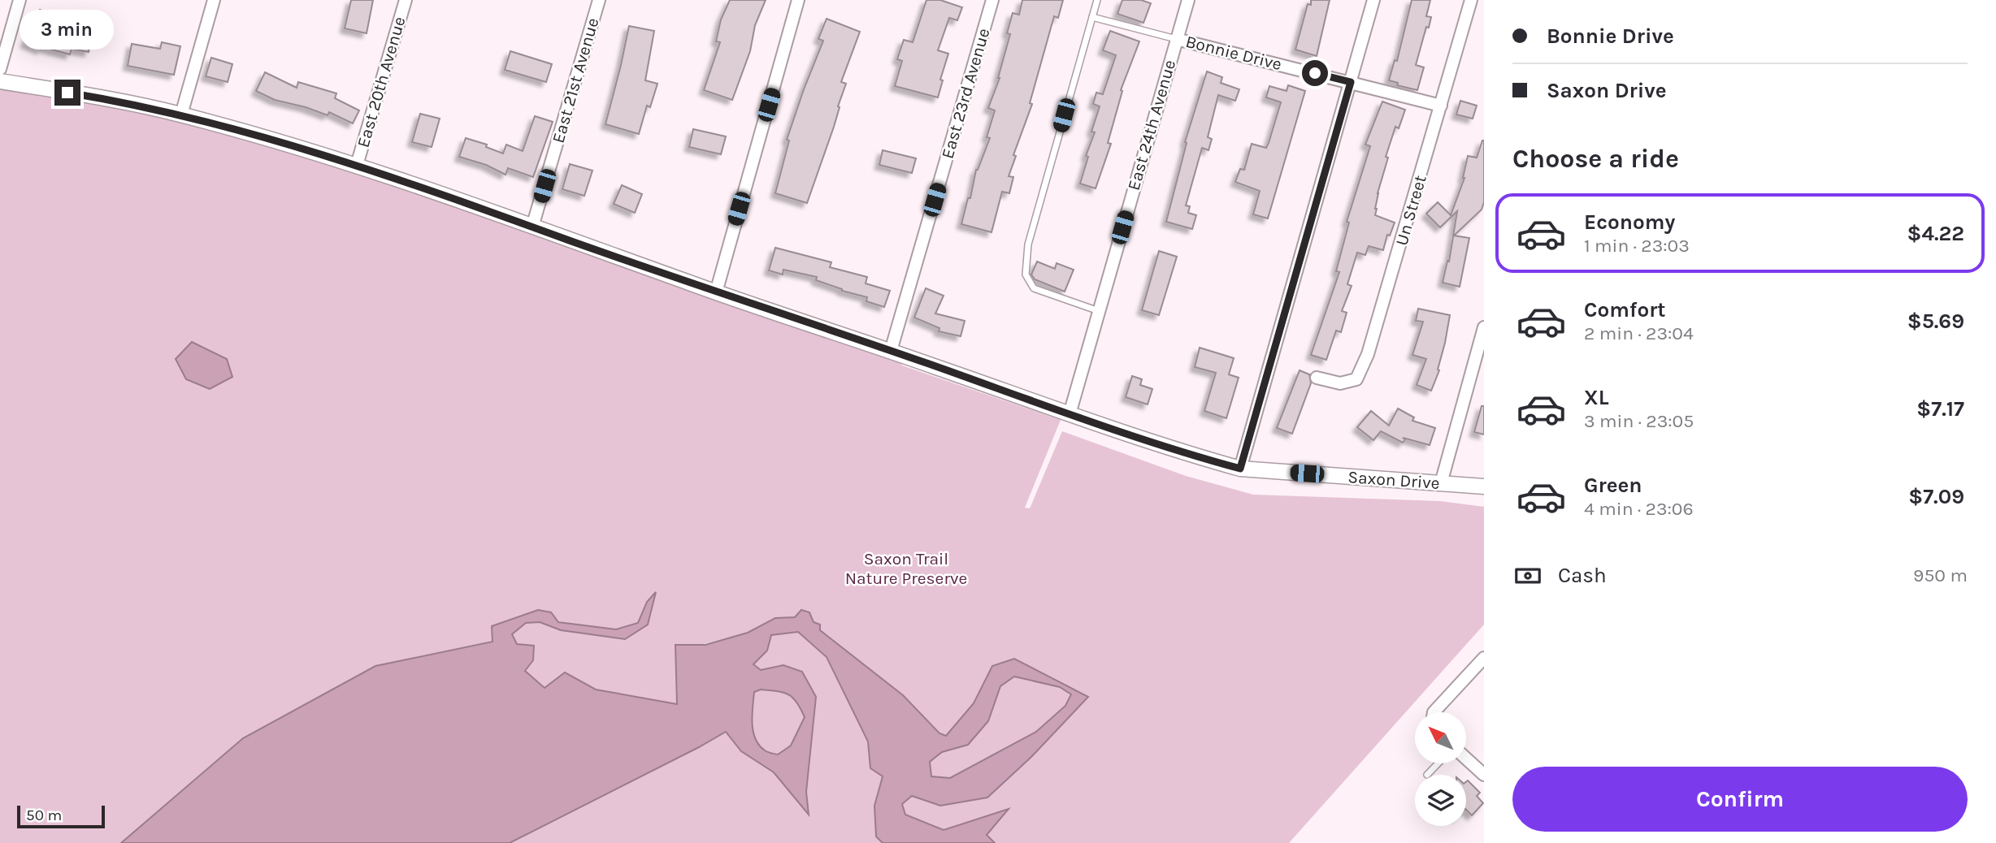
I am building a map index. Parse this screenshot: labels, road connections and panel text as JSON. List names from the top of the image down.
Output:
{
  "streets": {
    "street": [
      "Bonnie Drive",
      "East 21st Avenue",
      "East 20th Avenue",
      "East 23rd Avenue",
      "East 24th Avenue",
      "Un Street",
      "Saxon Drive"
    ]
  },
  "crossings": [
    ["Bonnie Drive", "East 24th Avenue"],
    ["Bonnie Drive", "Un Street"],
    ["East 21st Avenue", "Saxon Drive"],
    ["East 20th Avenue", "Saxon Drive"],
    ["East 23rd Avenue", "Saxon Drive"],
    ["East 24th Avenue", "Saxon Drive"]
  ],
  "parks": ["Saxon Trail Nature Preserve"],
  "scale_bar": "50 m",
  "north": "top left",
  "page": {
    "banner": ["Bonnie Drive", "Saxon Drive"],
    "bubble": "3 min",
    "heading": "Choose a ride",
    "list": [
      {
        "name": "Economy",
        "note": "1 min · 23:03",
        "value": "$4.22"
      },
      {
        "name": "Comfort",
        "note": "2 min · 23:04",
        "value": "$5.69"
      },
      {
        "name": "XL",
        "note": "3 min · 23:05",
        "value": "$7.17"
      },
      {
        "name": "Green",
        "note": "4 min · 23:06",
        "value": "$7.09"
      }
    ],
    "pay": ["Cash", "950 m"],
    "buttons": "Confirm",
    "scale": "50 m"
  }
}
